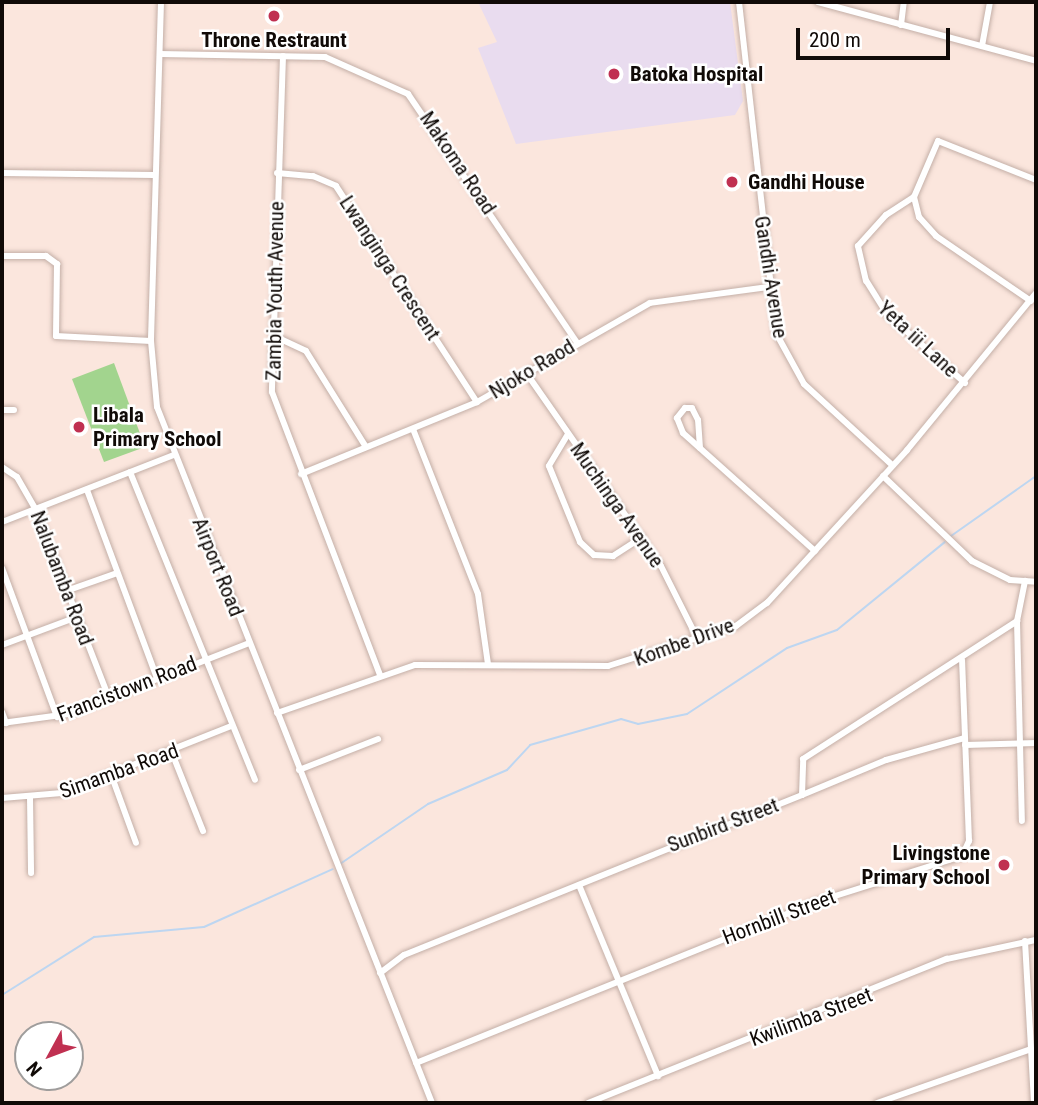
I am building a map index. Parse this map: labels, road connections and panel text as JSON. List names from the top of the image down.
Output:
{
  "streets": {
    "street": [
      "Makoma Road",
      "Lwanginga Crescent",
      "Gandhi Avenue",
      "Zambia Youth Avenue",
      "Yeta iii Lane",
      "Njoko Raod",
      "Muchinga Avenue",
      "Airport Road",
      "Nalubamba Road",
      "Kombe Drive",
      "Francistown Road",
      "Simamba Road",
      "Sunbird Street",
      "Hornbill Street",
      "Kwilimba Street"
    ]
  },
  "crossings": [
    ["Makoma Road", "Zambia Youth Avenue"],
    ["Makoma Road", "Njoko Raod"],
    ["Makoma Road", "Airport Road"],
    ["Lwanginga Crescent", "Zambia Youth Avenue"],
    ["Lwanginga Crescent", "Njoko Raod"],
    ["Gandhi Avenue", "Njoko Raod"],
    ["Gandhi Avenue", "Kombe Drive"],
    ["Zambia Youth Avenue", "Njoko Raod"],
    ["Zambia Youth Avenue", "Kombe Drive"],
    ["Yeta iii Lane", "Kombe Drive"],
    ["Njoko Raod", "Muchinga Avenue"],
    ["Muchinga Avenue", "Kombe Drive"],
    ["Airport Road", "Kombe Drive"],
    ["Airport Road", "Francistown Road"],
    ["Airport Road", "Sunbird Street"],
    ["Airport Road", "Hornbill Street"],
    ["Nalubamba Road", "Francistown Road"],
    ["Sunbird Street", "Hornbill Street"]
  ],
  "places": [
    "Throne Restraunt",
    "Batoka Hospital",
    "Gandhi House",
    "Libala Primary School",
    "Livingstone Primary School"
  ],
  "scale_bar": "200 m",
  "north": "bottom left"
}
